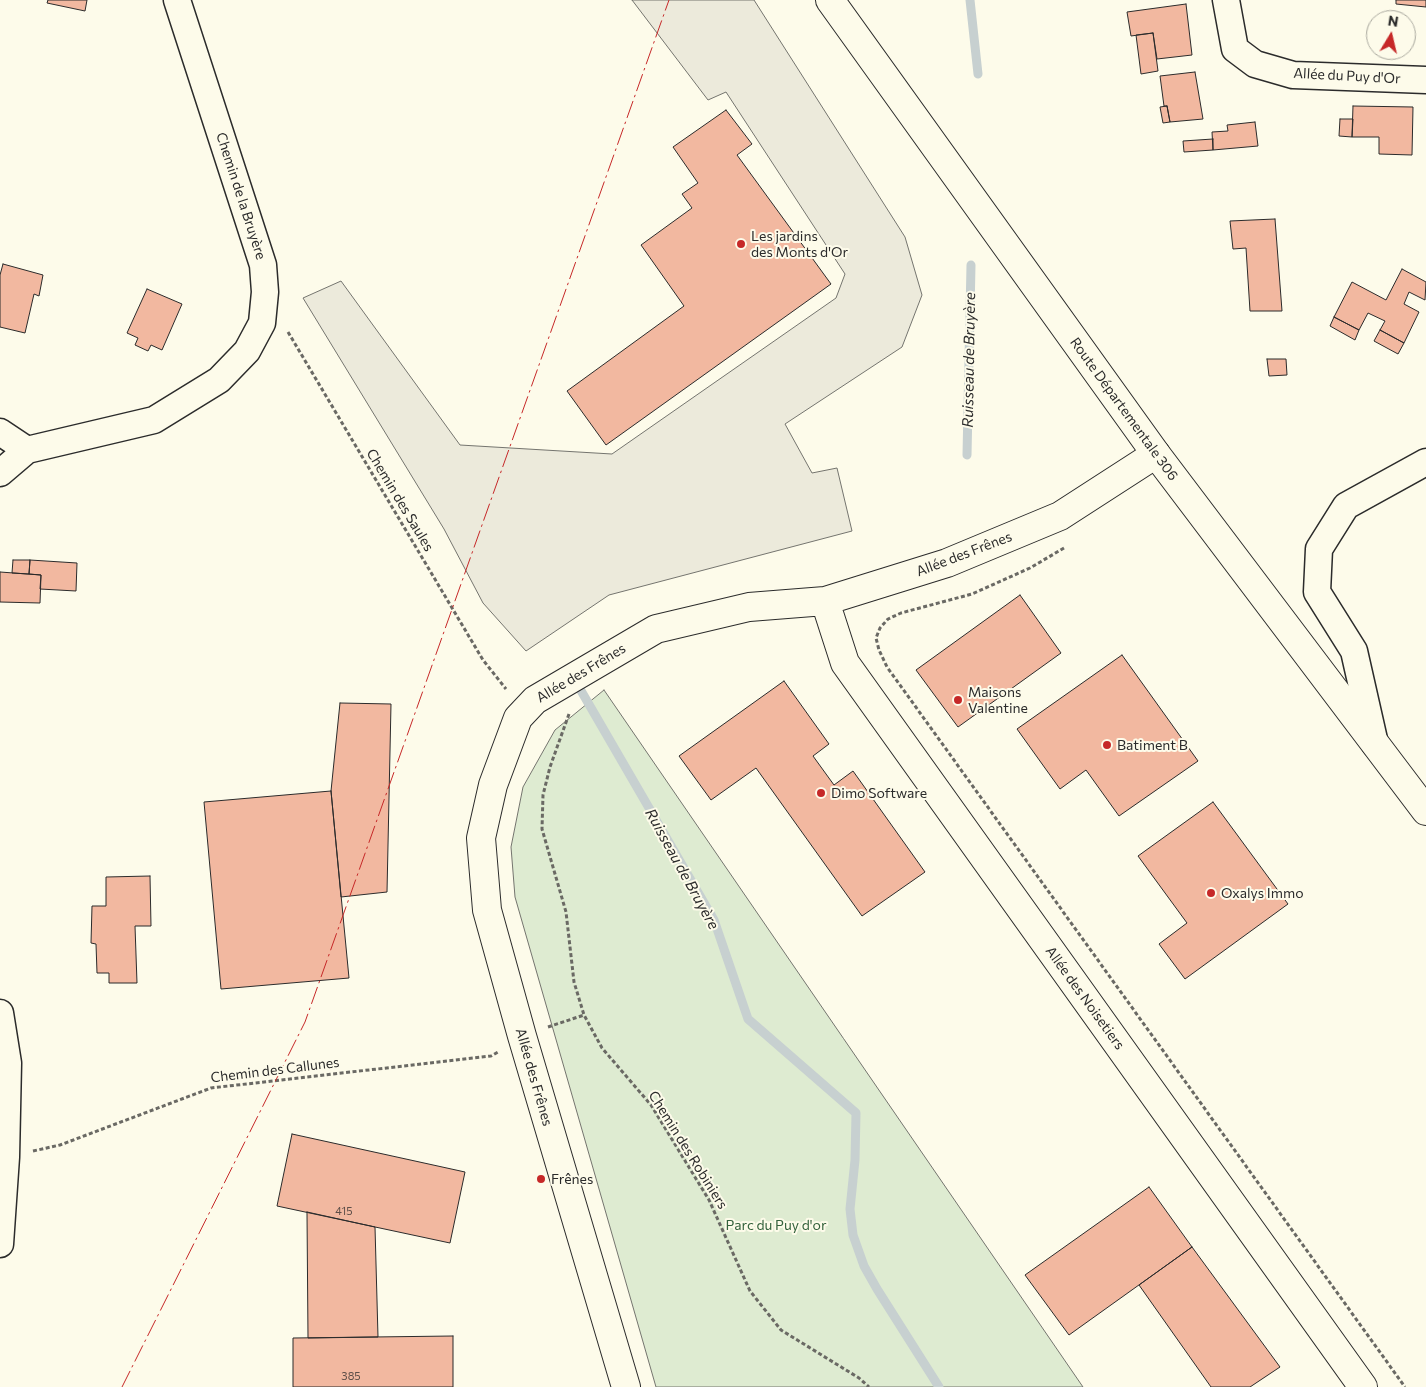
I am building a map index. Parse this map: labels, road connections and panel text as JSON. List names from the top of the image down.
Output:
{
  "streets": {
    "street": [
      "Allée du Puy d'Or",
      "Chemin de la Bruyère",
      "Route Départementale 306",
      "Allée des Frênes",
      "Allée des Noisetiers"
    ],
    "path": ["Chemin des Saules", "Chemin des Callunes", "Chemin des Robiniers"]
  },
  "crossings": [
    ["Route Départementale 306", "Allée des Frênes"],
    ["Chemin des Saules", "Allée des Frênes"],
    ["Chemin des Saules", "Chemin des Robiniers"],
    ["Allée des Frênes", "Allée des Noisetiers"],
    ["Allée des Frênes", "Chemin des Callunes"],
    ["Allée des Frênes", "Chemin des Robiniers"],
    ["Chemin des Callunes", "Chemin des Robiniers"]
  ],
  "water": ["Ruisseau de Bruyère"],
  "parks": ["Parc du Puy d'or"],
  "places": [
    "Les jardins des Monts d'Or",
    "Maisons Valentine",
    "Batiment B",
    "Dimo Software",
    "Oxalys Immo",
    "Frênes"
  ],
  "house_numbers": ["415", "385"],
  "north": "top"
}
